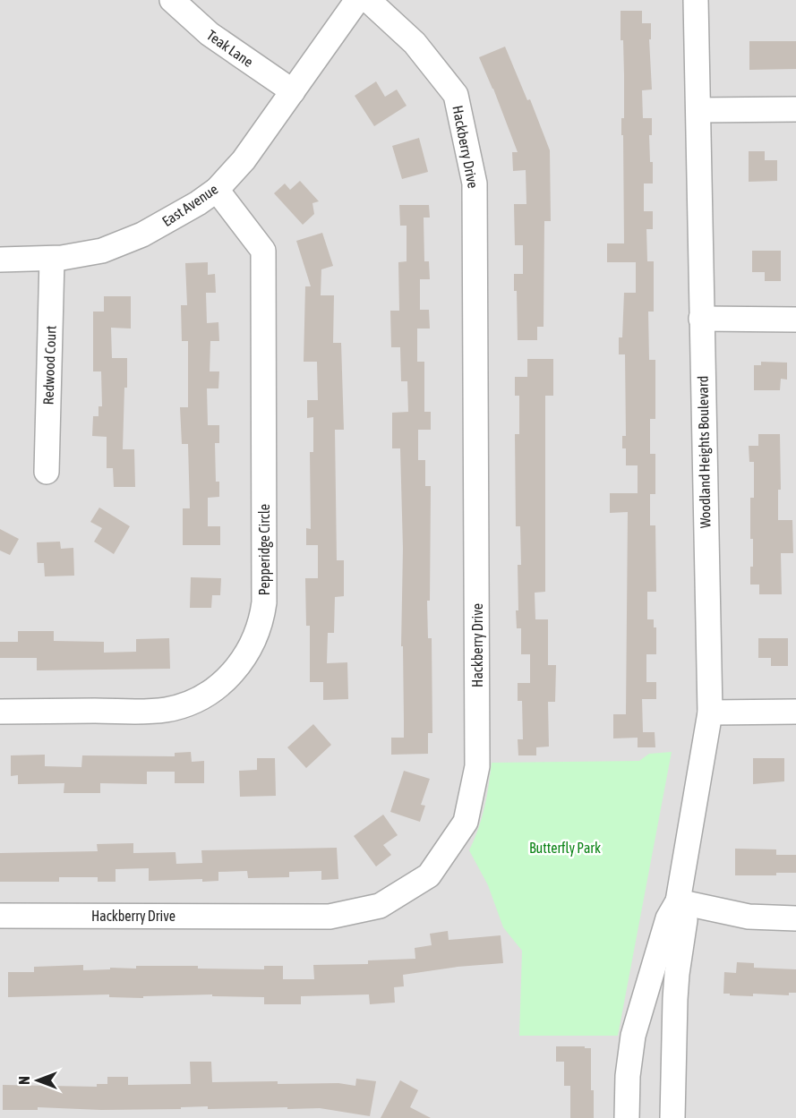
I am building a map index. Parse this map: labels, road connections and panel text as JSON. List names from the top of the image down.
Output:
{
  "streets": {
    "street": [
      "Teak Lane",
      "Hackberry Drive",
      "East Avenue",
      "Redwood Court",
      "Woodland Heights Boulevard",
      "Pepperidge Circle"
    ]
  },
  "crossings": [
    ["Teak Lane", "East Avenue"],
    ["East Avenue", "Redwood Court"],
    ["East Avenue", "Pepperidge Circle"]
  ],
  "parks": ["Butterfly Park"],
  "north": "left"
}
